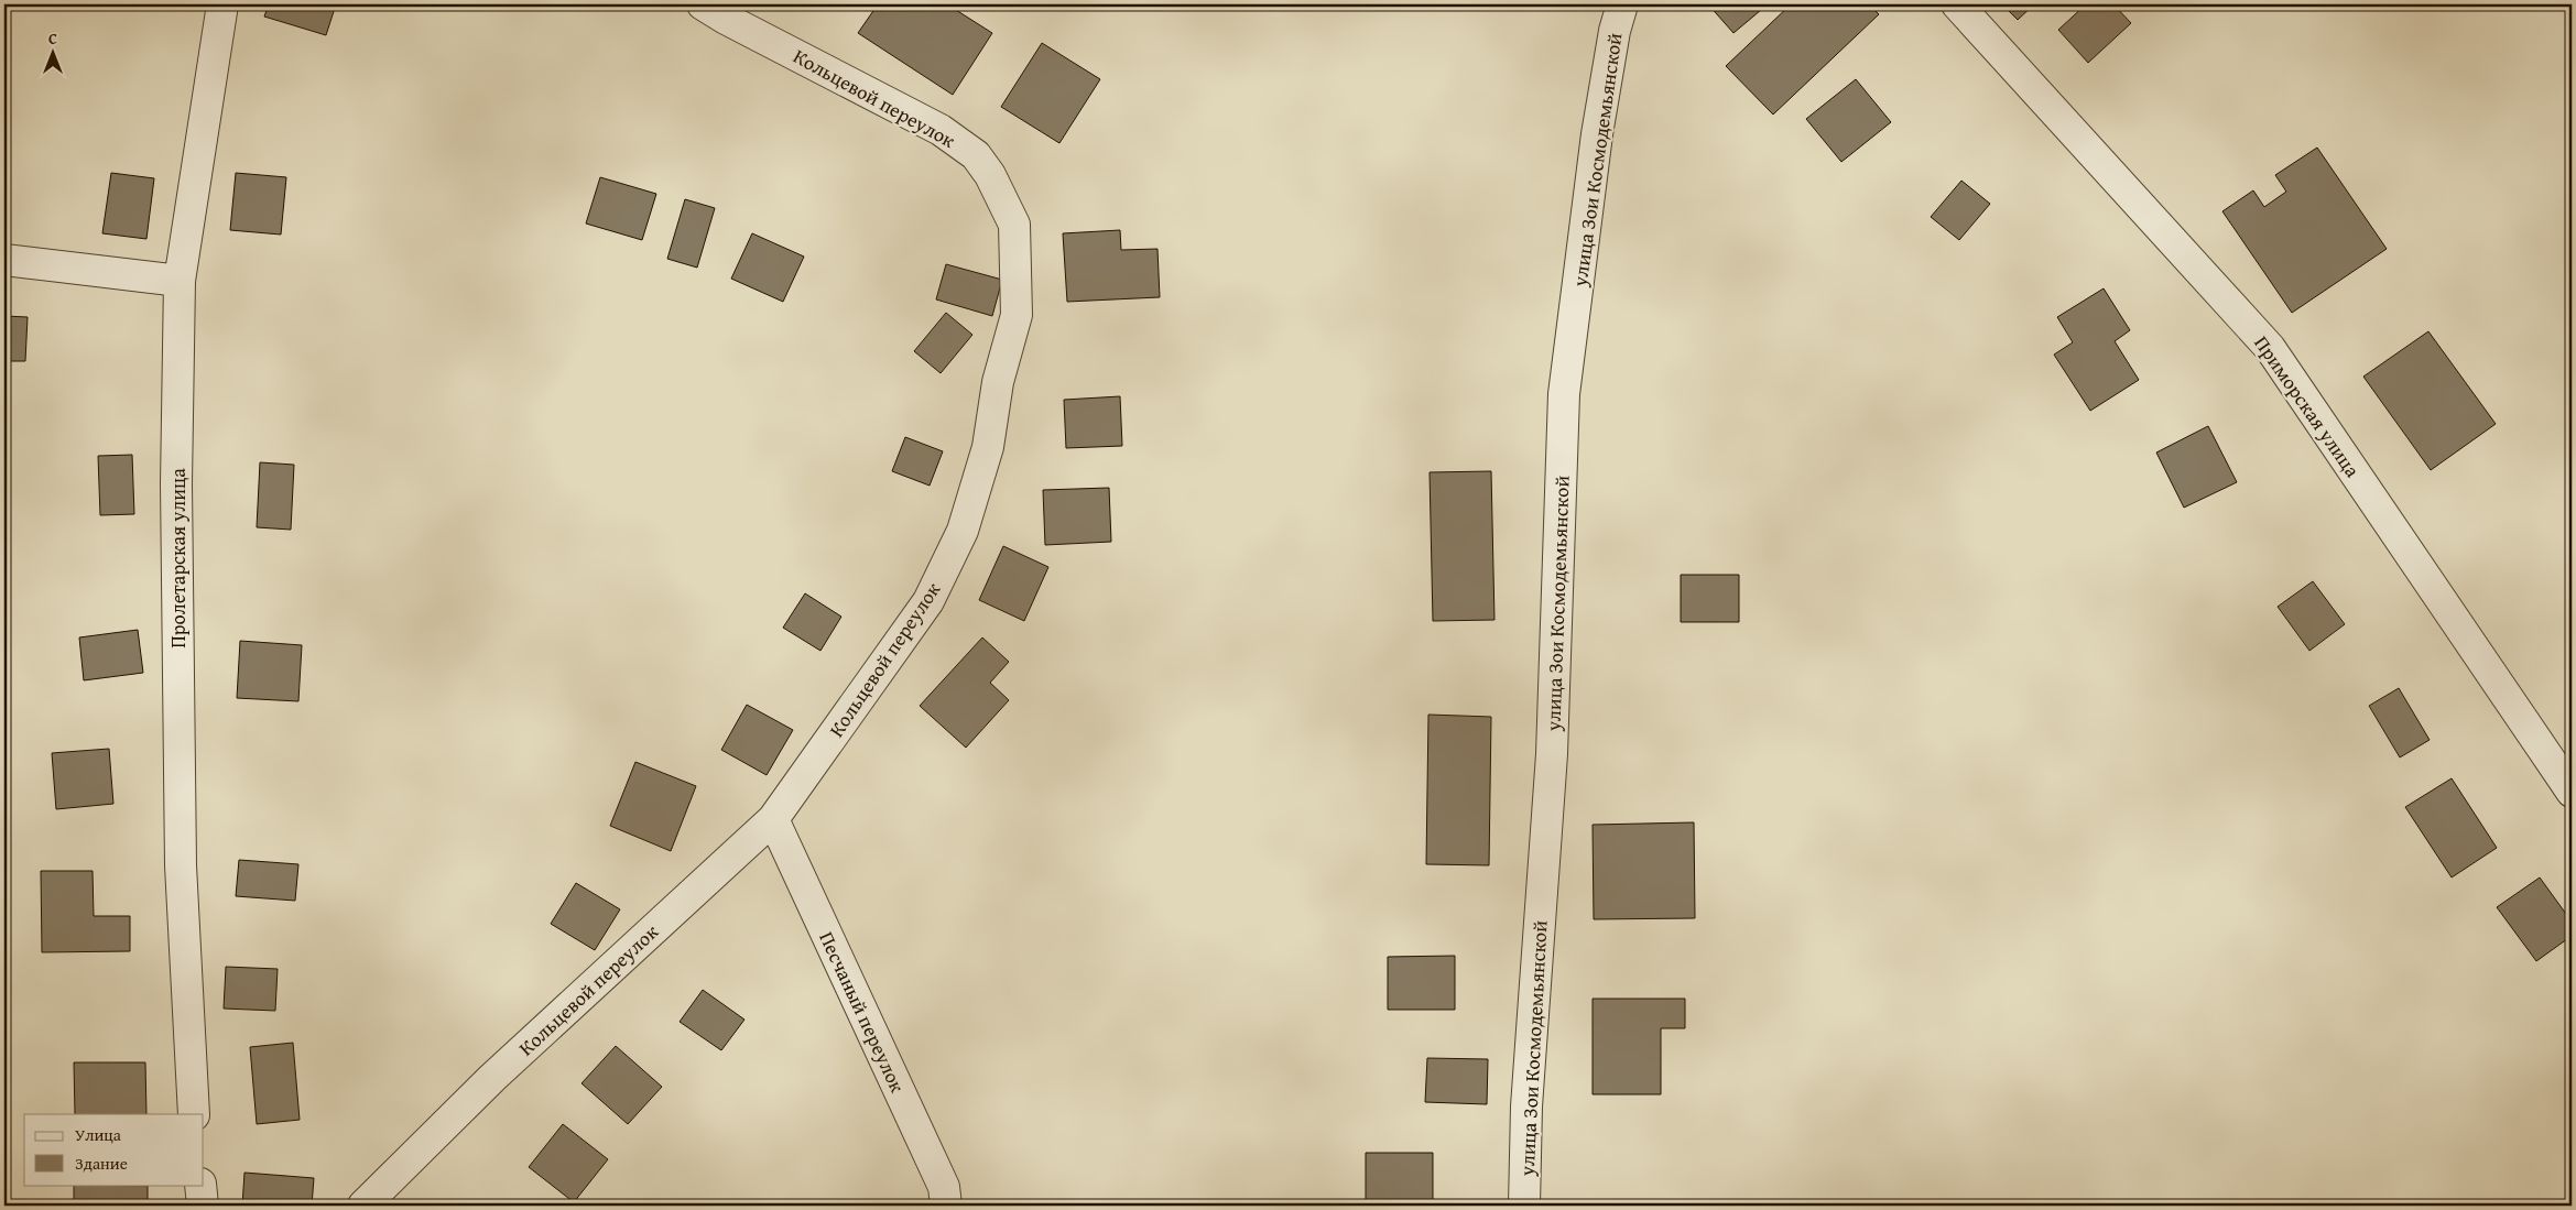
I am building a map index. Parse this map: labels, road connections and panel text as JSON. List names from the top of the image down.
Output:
{
  "streets": {
    "street": [
      "Кольцевой переулок",
      "улица Зои Космодемьянской",
      "Приморская улица",
      "Пролетарская улица",
      "Песчаный переулок"
    ]
  },
  "crossings": [
    ["Кольцевой переулок", "Песчаный переулок"]
  ],
  "legend": ["Улица", "Здание"],
  "north": "top"
}
